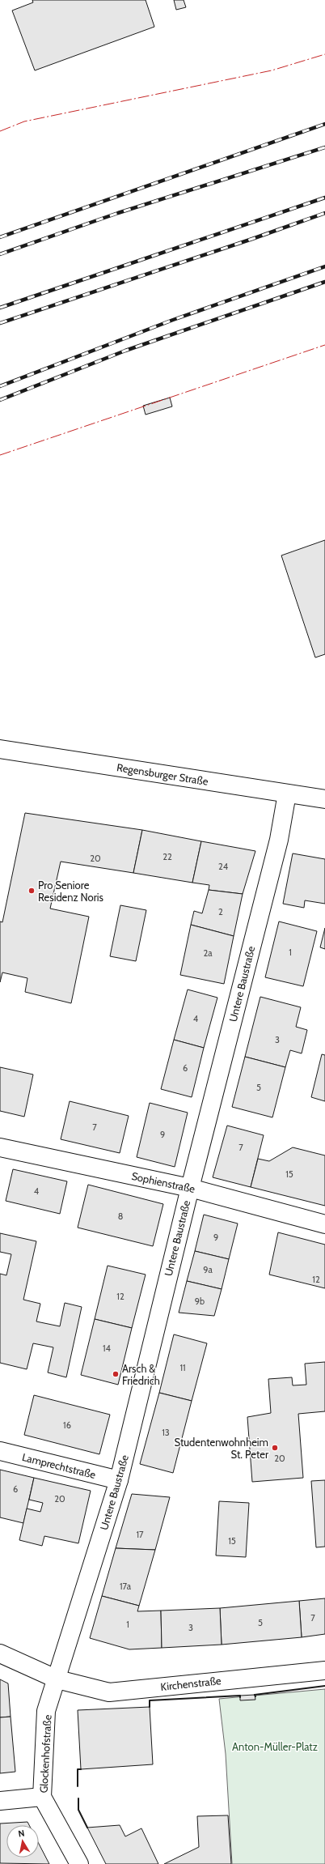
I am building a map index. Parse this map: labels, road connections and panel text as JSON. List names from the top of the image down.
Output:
{
  "streets": {
    "street": [
      "Regensburger Straße",
      "Untere Baustraße",
      "Sophienstraße",
      "Lamprechtstraße",
      "Kirchenstraße",
      "Glockenhofstraße"
    ]
  },
  "crossings": [
    ["Regensburger Straße", "Untere Baustraße"],
    ["Untere Baustraße", "Sophienstraße"],
    ["Untere Baustraße", "Lamprechtstraße"],
    ["Untere Baustraße", "Kirchenstraße"],
    ["Untere Baustraße", "Glockenhofstraße"],
    ["Kirchenstraße", "Glockenhofstraße"]
  ],
  "parks": ["Anton-Müller-Platz"],
  "places": ["Pro Seniore Residenz Noris", "Arsch & Friedrich", "Studentenwohnheim St. Peter"],
  "house_numbers": [
    "22",
    "20",
    "24",
    "2",
    "1",
    "2a",
    "4",
    "3",
    "6",
    "5",
    "7",
    "9",
    "7",
    "15",
    "4",
    "8",
    "9",
    "9a",
    "12",
    "12",
    "9b",
    "14",
    "11",
    "16",
    "13",
    "20",
    "6",
    "20",
    "17",
    "15",
    "17a",
    "7",
    "5",
    "1",
    "3"
  ],
  "north": "top"
}
